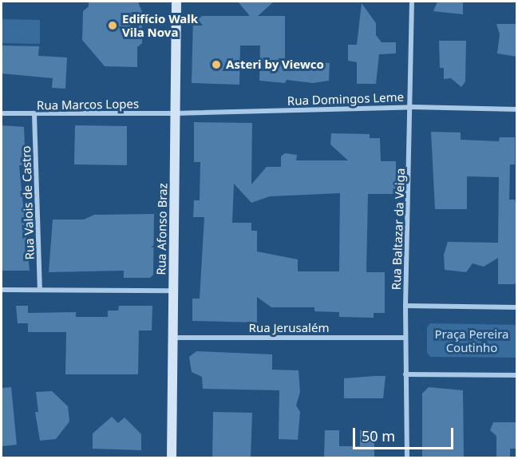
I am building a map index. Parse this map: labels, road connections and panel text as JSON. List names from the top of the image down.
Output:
{
  "streets": {
    "street": [
      "Rua Domingos Leme",
      "Rua Marcos Lopes",
      "Rua Valois de Castro",
      "Rua Afonso Braz",
      "Rua Baltazar da Veiga",
      "Rua Jerusalém"
    ]
  },
  "crossings": [
    ["Rua Domingos Leme", "Rua Marcos Lopes"],
    ["Rua Domingos Leme", "Rua Afonso Braz"],
    ["Rua Domingos Leme", "Rua Baltazar da Veiga"],
    ["Rua Marcos Lopes", "Rua Valois de Castro"],
    ["Rua Marcos Lopes", "Rua Afonso Braz"],
    ["Rua Afonso Braz", "Rua Jerusalém"],
    ["Rua Baltazar da Veiga", "Rua Jerusalém"]
  ],
  "parks": ["Praça Pereira Coutinho"],
  "places": ["Edifício Walk Vila Nova", "Asteri by Viewco"],
  "scale_bar": "50 m"
}
